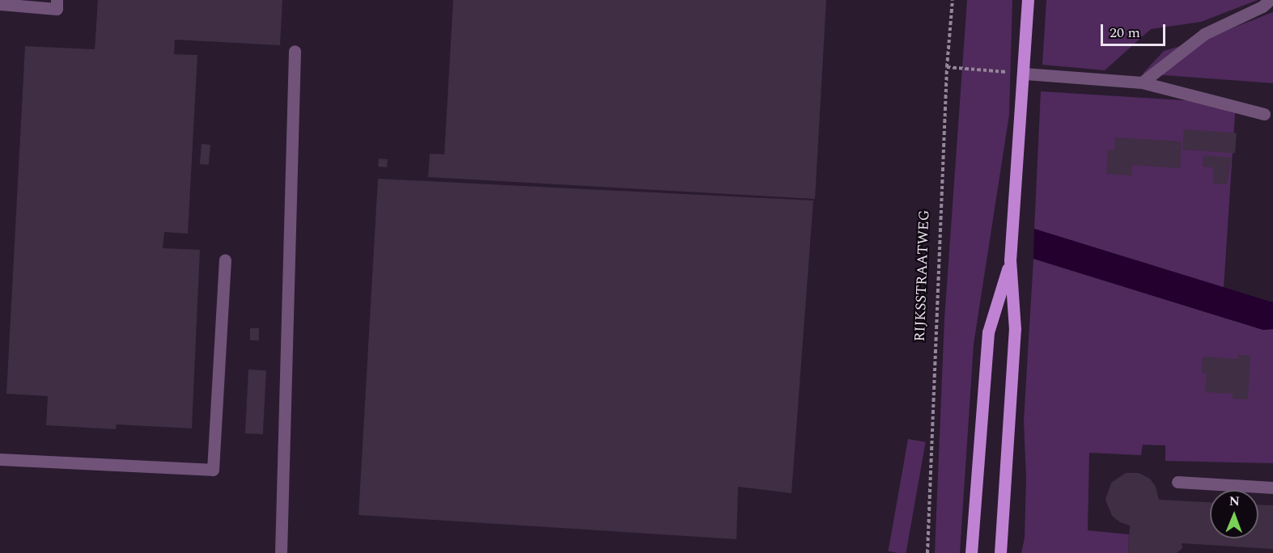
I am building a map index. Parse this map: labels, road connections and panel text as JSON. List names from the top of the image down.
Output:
{
  "streets": {
    "path": ["RIJKSSTRAATWEG"]
  },
  "scale_bar": "20 m",
  "north": "top"
}
